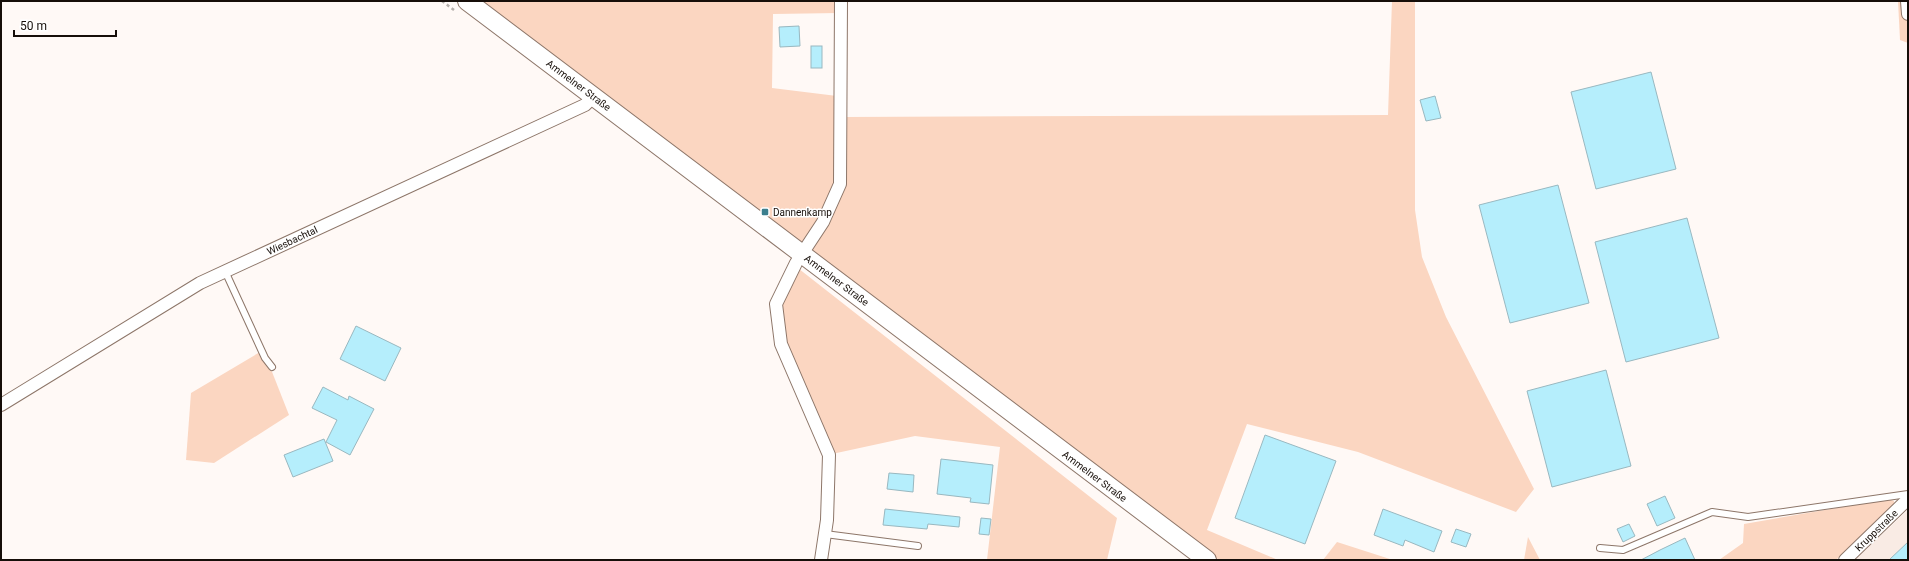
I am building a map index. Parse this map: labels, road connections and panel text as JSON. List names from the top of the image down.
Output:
{
  "streets": {
    "street": ["Ammelner Straße", "Wiesbachtal", "Kruppstraße"]
  },
  "crossings": [
    ["Ammelner Straße", "Wiesbachtal"]
  ],
  "places": {
    "transit": ["Dannenkamp"]
  },
  "scale_bar": "50 m"
}
